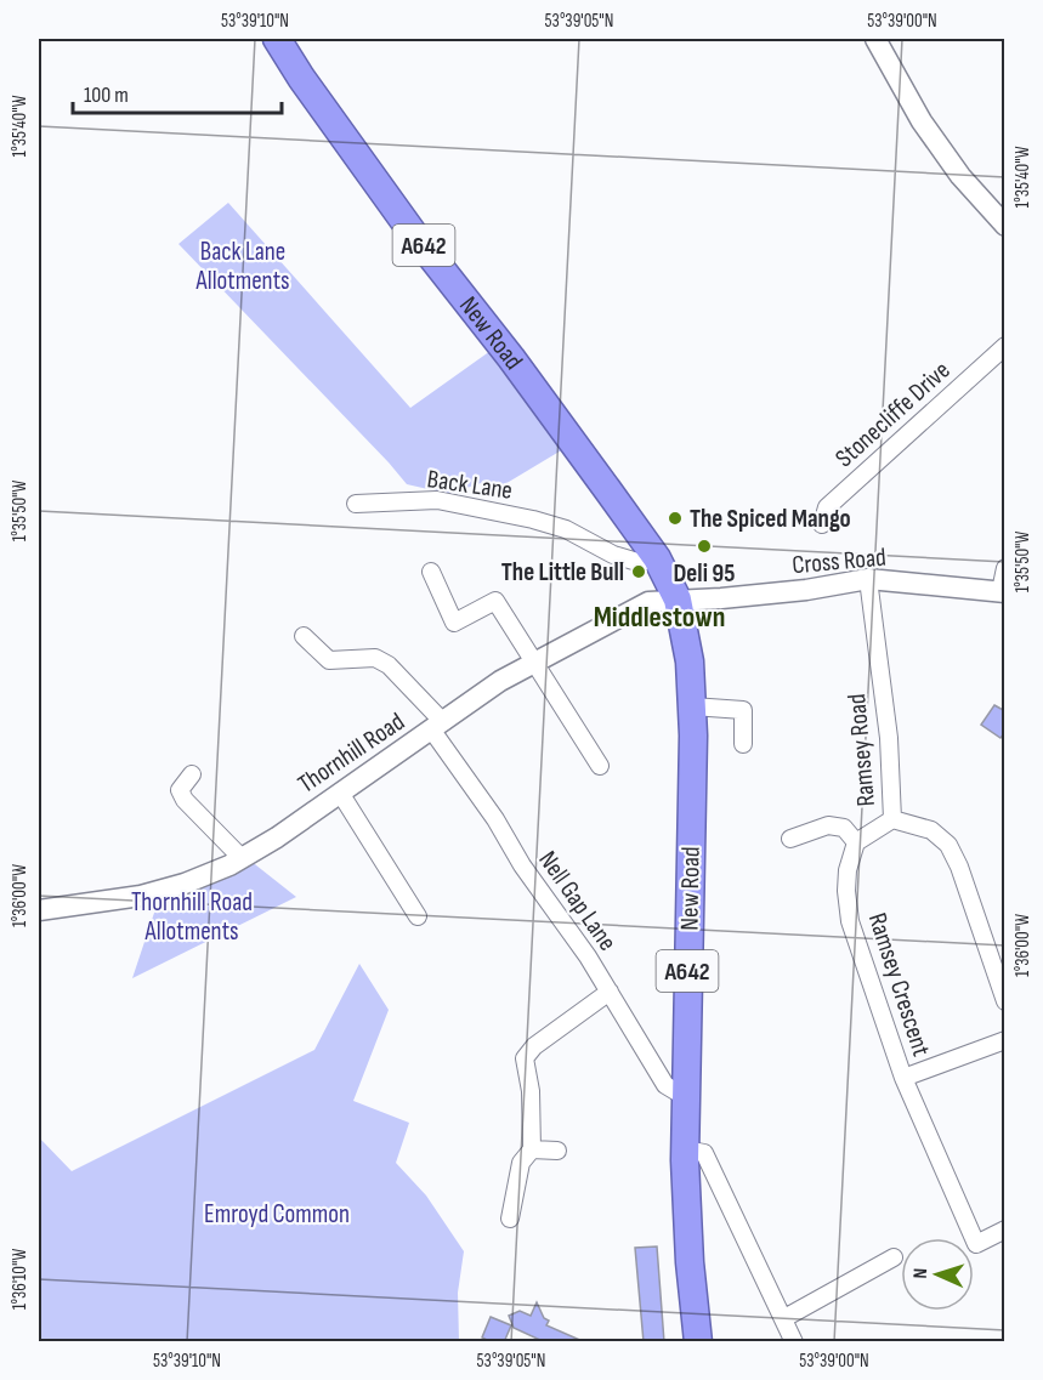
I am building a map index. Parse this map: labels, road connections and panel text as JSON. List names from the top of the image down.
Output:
{
  "streets": {
    "highway": ["A642", "New Road"],
    "street": [
      "Stonecliffe Drive",
      "Back Lane",
      "Cross Road",
      "Ramsey Road",
      "Thornhill Road",
      "Nell Gap Lane",
      "Ramsey Crescent"
    ]
  },
  "crossings": [
    ["New Road", "Back Lane"],
    ["New Road", "Cross Road"],
    ["New Road", "Thornhill Road"],
    ["New Road", "Nell Gap Lane"],
    ["Cross Road", "Ramsey Road"],
    ["Cross Road", "Thornhill Road"],
    ["Thornhill Road", "Nell Gap Lane"]
  ],
  "districts": ["Middlestown"],
  "parks": ["Back Lane Allotments", "Thornhill Road Allotments", "Emroyd Common"],
  "places": ["The Spiced Mango", "Deli 95", "The Little Bull"],
  "scale_bar": "100 m",
  "north": "left",
  "coordinates": [
    "53°39'10\"N",
    "53°39'05\"N",
    "53°39'00\"N",
    "1°35'40\"W",
    "1°35'50\"W",
    "1°36'00\"W",
    "1°36'10\"W"
  ]
}
